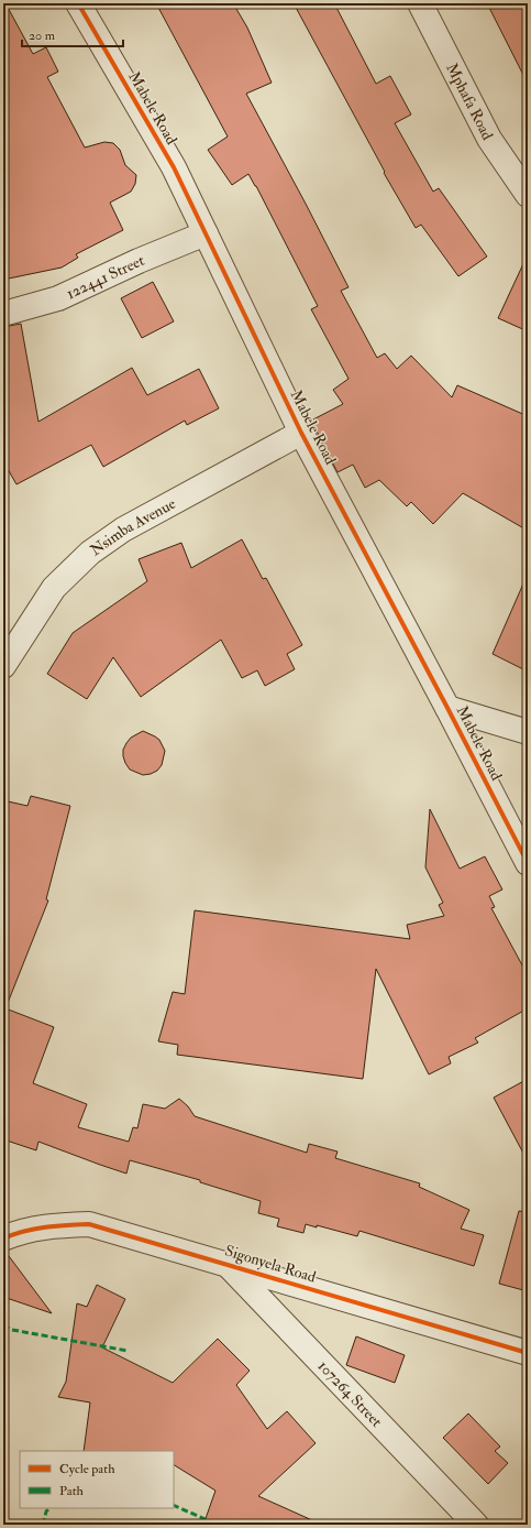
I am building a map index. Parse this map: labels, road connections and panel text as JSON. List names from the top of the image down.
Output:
{
  "streets": {
    "street": [
      "Mphafa Road",
      "Mabele Road",
      "122441 Street",
      "Nsimba Avenue",
      "Sigonyela Road",
      "107264 Street"
    ]
  },
  "crossings": [
    ["Mabele Road", "122441 Street"],
    ["Mabele Road", "Nsimba Avenue"],
    ["Sigonyela Road", "107264 Street"]
  ],
  "legend": ["Cycle path", "Path"],
  "scale_bar": "20 m"
}
